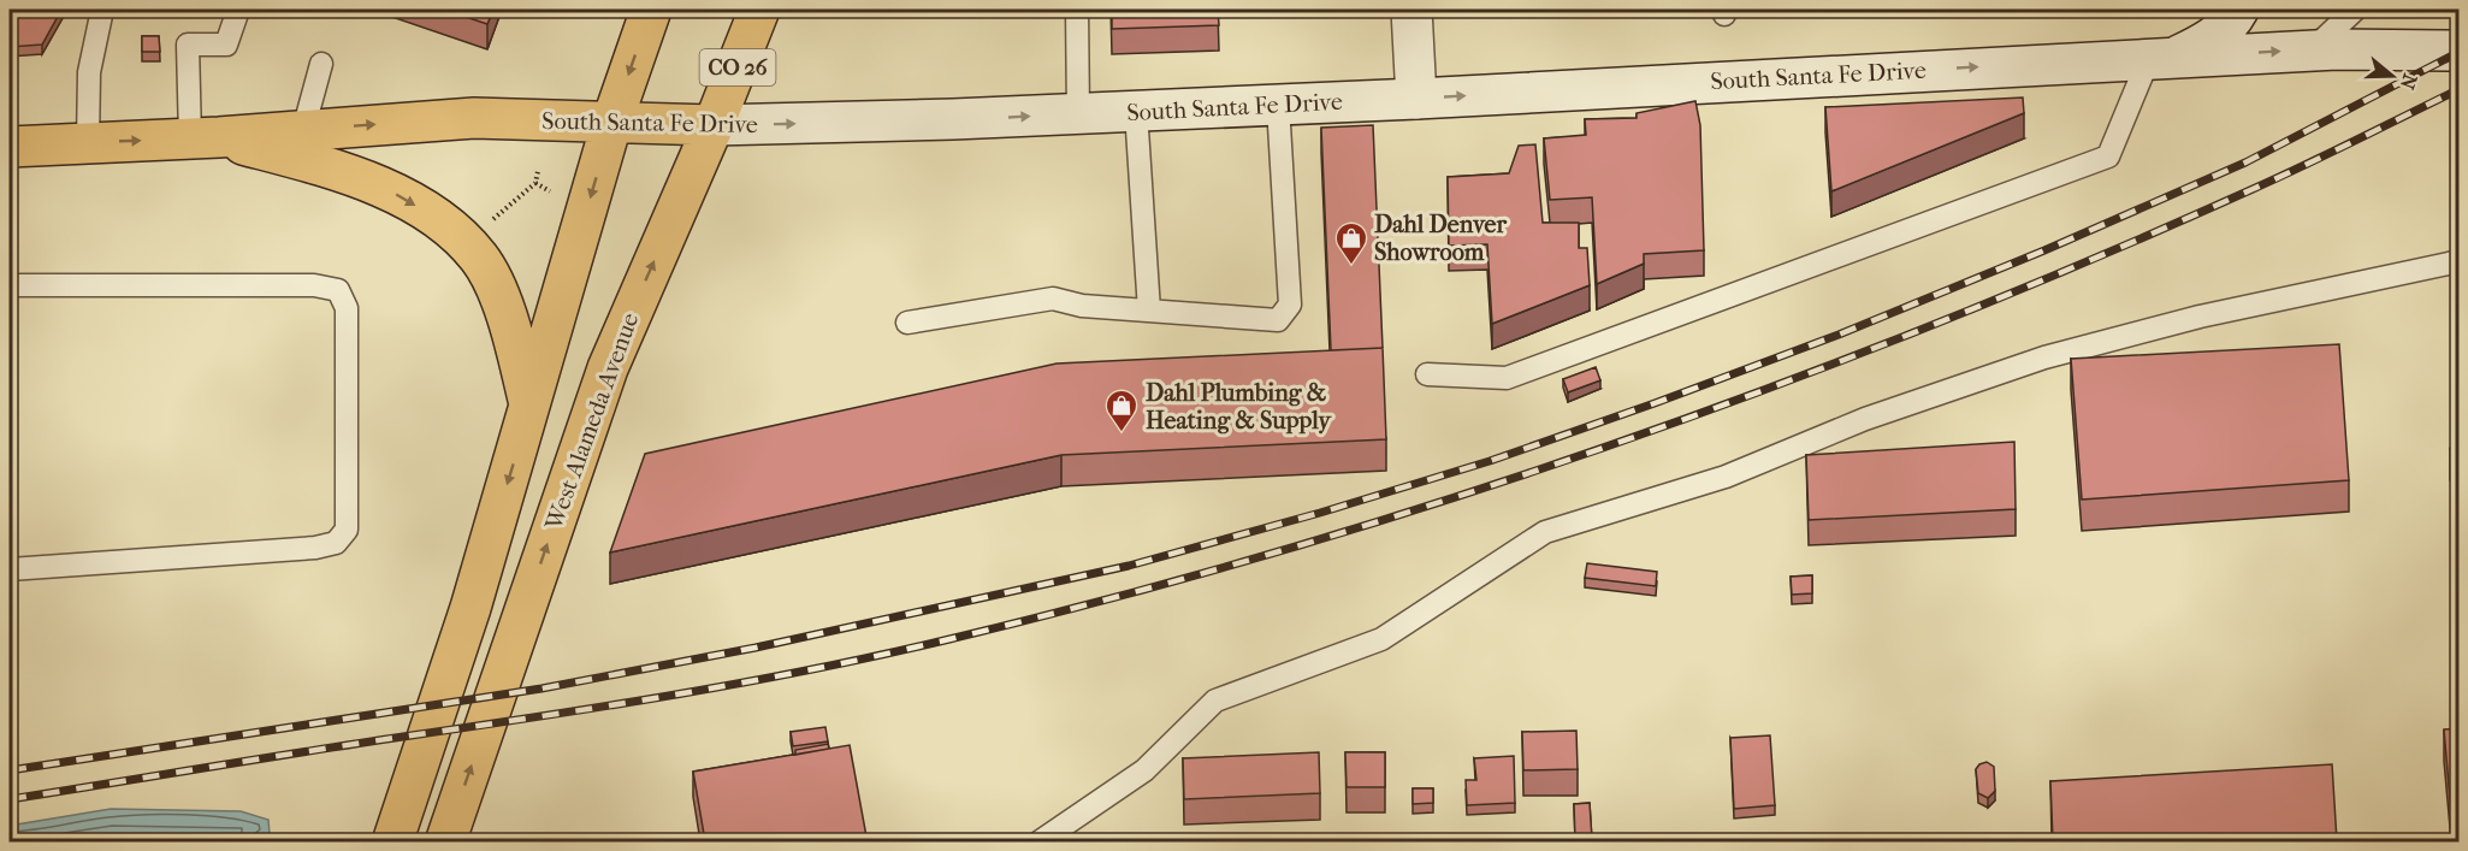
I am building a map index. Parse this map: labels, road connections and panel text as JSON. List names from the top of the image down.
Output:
{
  "streets": {
    "main road": ["CO 26", "South Santa Fe Drive", "West Alameda Avenue"]
  },
  "crossings": [
    ["South Santa Fe Drive", "West Alameda Avenue"]
  ],
  "one_way": ["South Santa Fe Drive"],
  "places": {
    "shop": ["Dahl Denver Showroom", "Dahl Plumbing & Heating & Supply"]
  },
  "north": "right"
}
